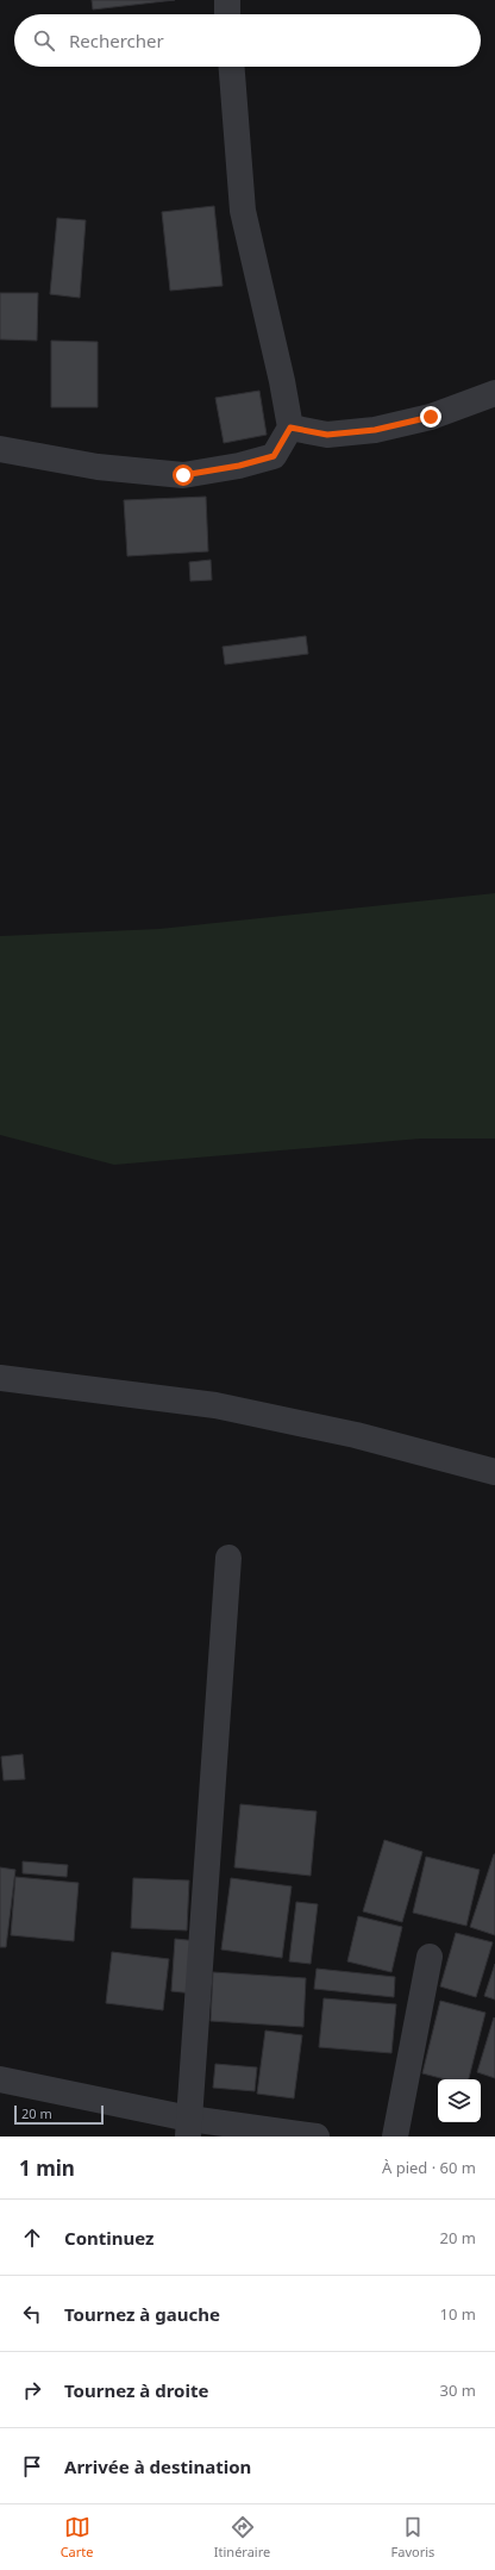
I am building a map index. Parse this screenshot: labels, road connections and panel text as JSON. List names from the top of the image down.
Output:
{
  "scale_bar": "20 m",
  "page": {
    "search": "Rechercher",
    "scale": "20 m",
    "heading": ["1 min", "À pied · 60 m"],
    "list": [
      ["Continuez", "20 m"],
      ["Tournez à gauche", "10 m"],
      ["Tournez à droite", "30 m"],
      "Arrivée à destination"
    ],
    "nav": ["Carte", "Itinéraire", "Favoris"]
  }
}
